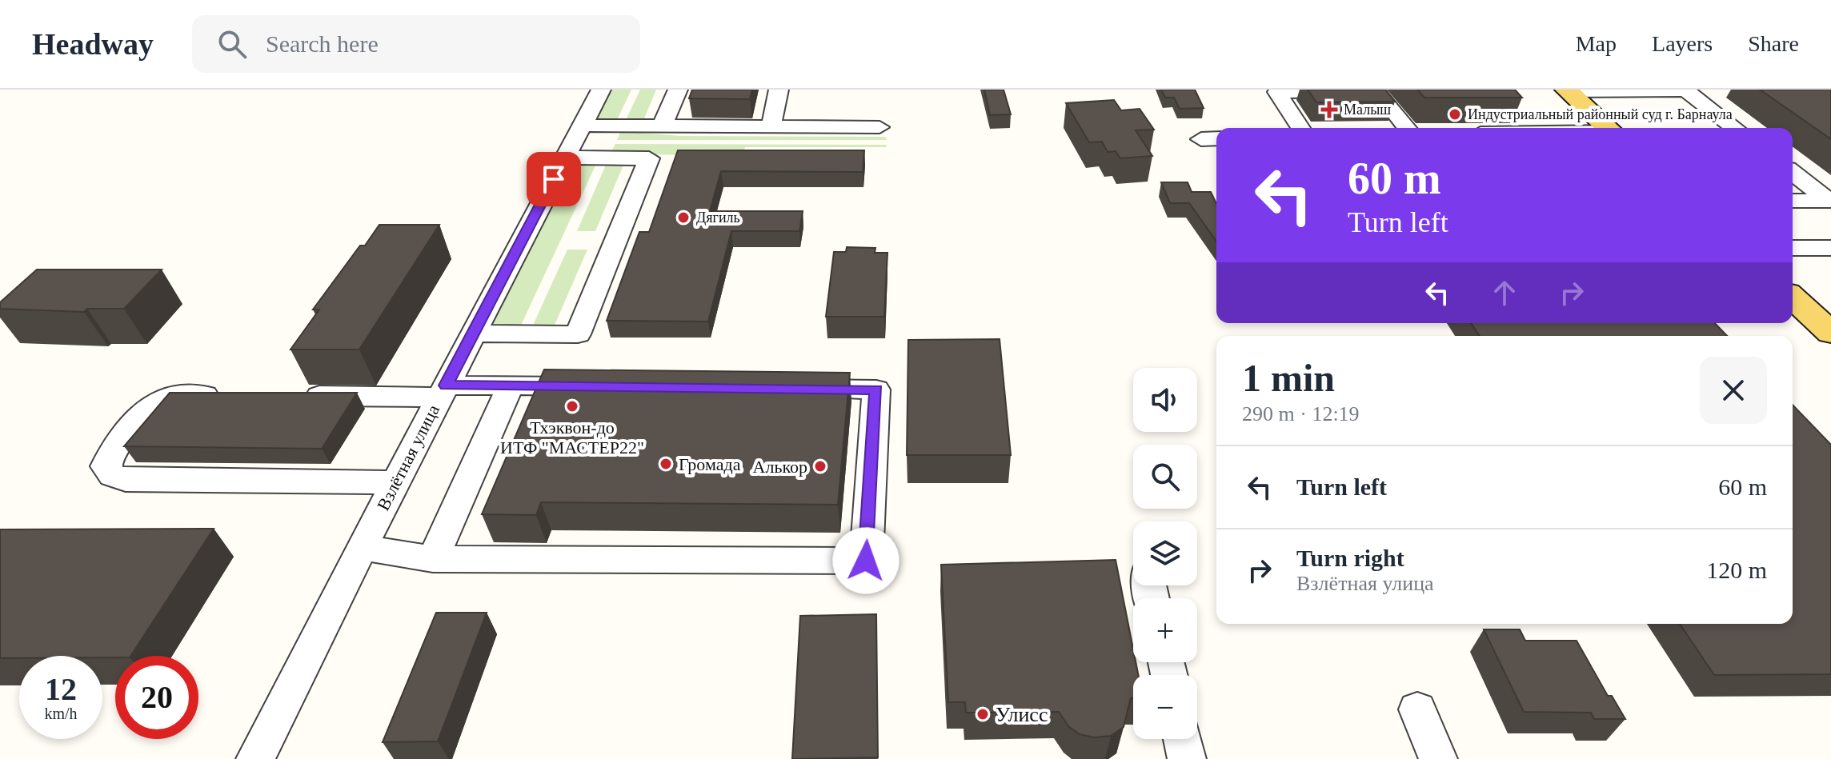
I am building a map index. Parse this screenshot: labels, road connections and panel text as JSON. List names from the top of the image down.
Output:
{
  "streets": {
    "street": ["Взлётная улица"]
  },
  "places": {
    "health": ["Малыш"],
    "other": [
      "Индустриальный районный суд г. Барнаула",
      "Дягиль",
      "Тхэквон-до ИТФ \"МАСТЕР22\"",
      "Громада",
      "Алькор",
      "Улисс"
    ]
  },
  "page": {
    "header": "Headway",
    "search": "Search here",
    "nav": ["Map", "Layers", "Share"],
    "turn": ["60 m", "Turn left"],
    "heading": ["1 min", "290 m · 12:19"],
    "map_buttons": ["+", "−"],
    "list": [
      {
        "name": "Turn left",
        "value": "60 m"
      },
      {
        "name": "Turn right",
        "note": "Взлётная улица",
        "value": "120 m"
      }
    ],
    "speed": "12 km/h",
    "limit": "20"
  }
}
